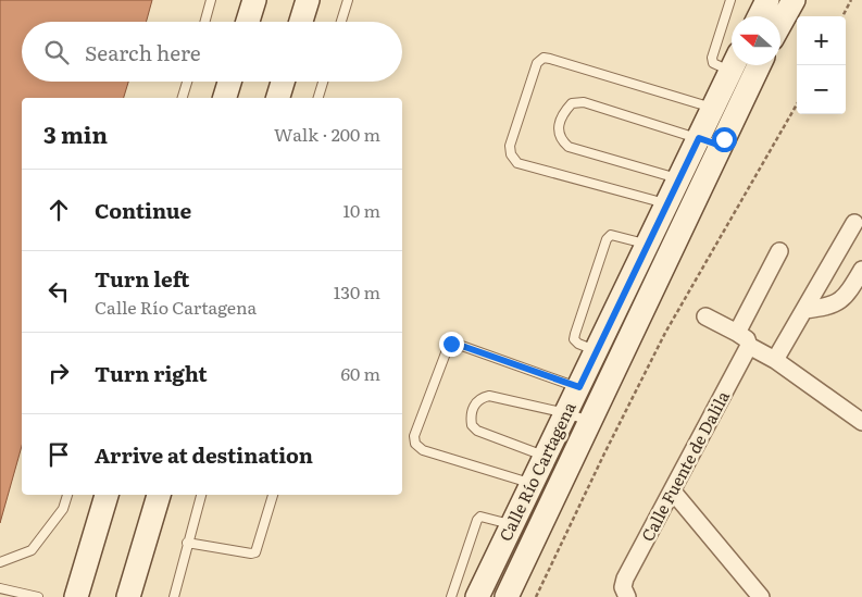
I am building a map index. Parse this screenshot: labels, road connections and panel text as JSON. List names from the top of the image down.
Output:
{
  "streets": {
    "main road": ["Calle Río Cartagena"],
    "street": ["Calle Fuente de Dalila"]
  },
  "north": "left",
  "page": {
    "map_buttons": ["+", "−"],
    "search": "Search here",
    "heading": ["3 min", "Walk · 200 m"],
    "list": [
      ["Continue", "10 m"],
      ["Turn left", "Calle Río Cartagena", "130 m"],
      ["Turn right", "60 m"],
      "Arrive at destination"
    ]
  }
}
